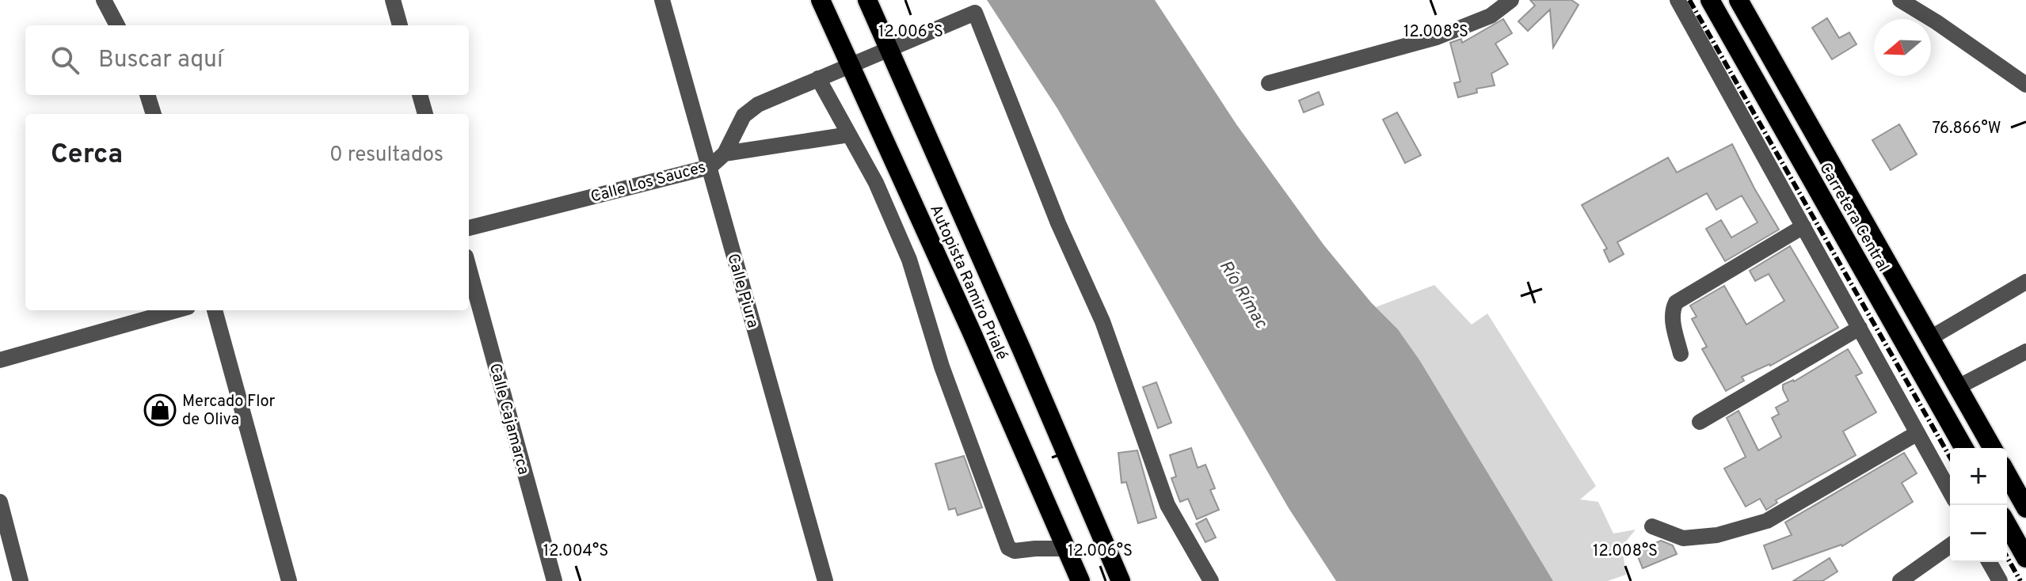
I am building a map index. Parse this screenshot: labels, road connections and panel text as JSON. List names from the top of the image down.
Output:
{
  "streets": {
    "highway": ["Carretera Central", "Autopista Ramiro Prialé"],
    "street": ["Calle Los Sauces", "Calle Piura", "Calle Cajamarca"]
  },
  "crossings": [
    ["Calle Los Sauces", "Autopista Ramiro Prialé"],
    ["Calle Los Sauces", "Calle Piura"]
  ],
  "water": ["Río Rímac"],
  "places": {
    "shop": ["Mercado Flor de Oliva"]
  },
  "north": "left",
  "page": {
    "search": "Buscar aquí",
    "heading": ["Cerca", "0 resultados"],
    "map_buttons": ["+", "−"]
  },
  "coordinates": [
    "12.006°S",
    "12.008°S",
    "76.866°W",
    "12.004°S"
  ]
}
